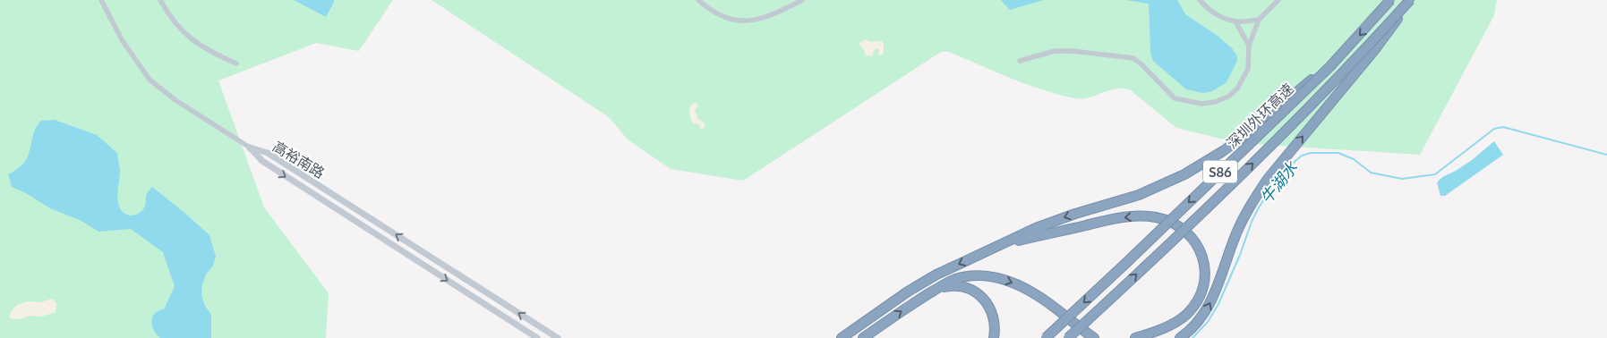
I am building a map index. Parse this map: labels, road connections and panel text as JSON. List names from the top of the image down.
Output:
{
  "streets": {
    "highway": ["深圳外环高速", "S86"],
    "street": ["高裕南路"]
  },
  "water": ["牛湖水"]
}
